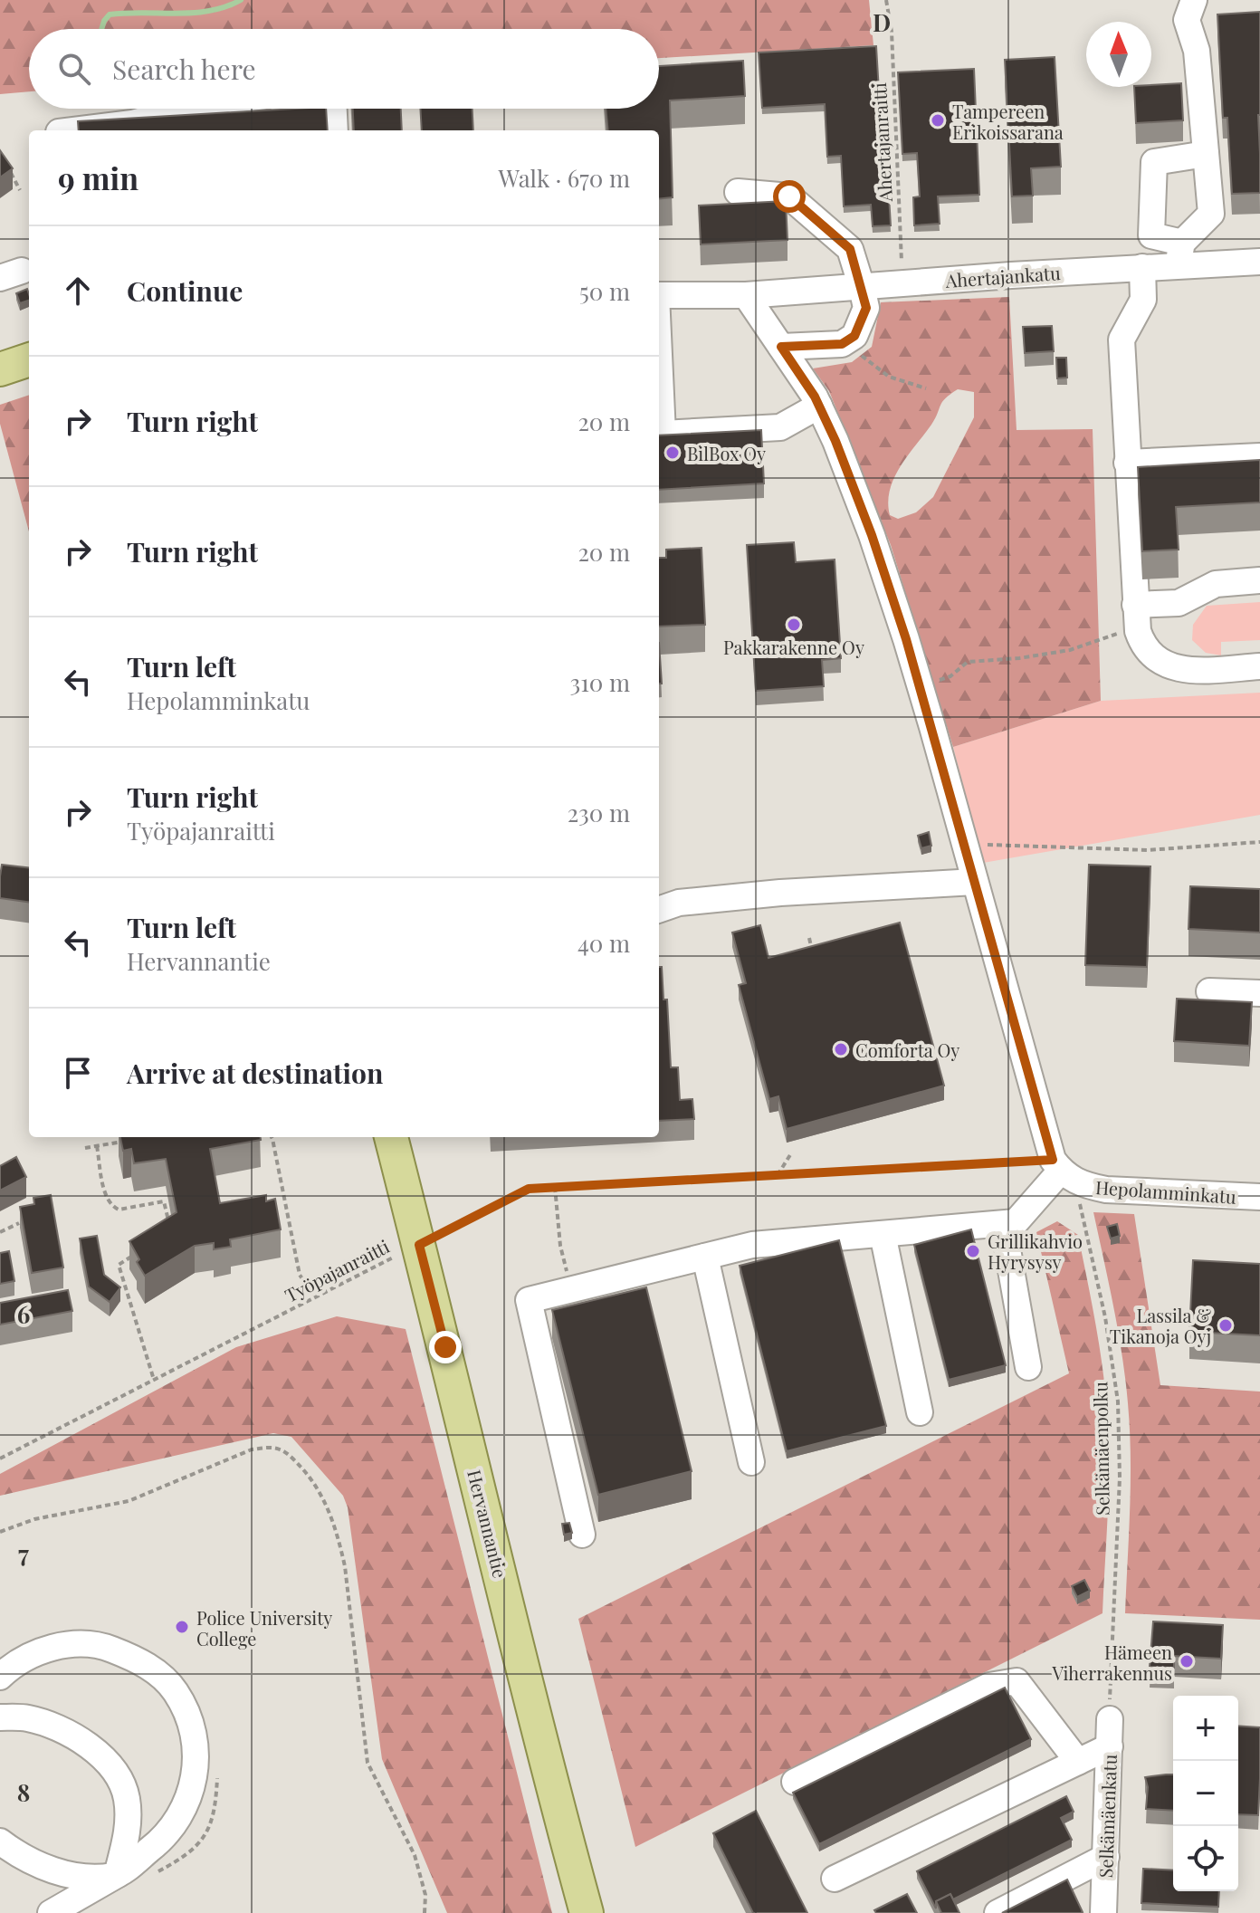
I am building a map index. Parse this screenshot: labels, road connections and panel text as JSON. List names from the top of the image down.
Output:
{
  "streets": {
    "main road": ["Hervannantie"],
    "street": ["Ahertajankatu", "Hepolamminkatu", "Selkämäenkatu"],
    "path": ["Ahertajanraitti", "Työpajanraitti", "Selkämäenpolku"]
  },
  "crossings": [
    ["Ahertajanraitti", "Ahertajankatu"],
    ["Hepolamminkatu", "Työpajanraitti"],
    ["Hepolamminkatu", "Selkämäenpolku"],
    ["Työpajanraitti", "Selkämäenpolku"],
    ["Työpajanraitti", "Hervannantie"],
    ["Selkämäenpolku", "Selkämäenkatu"]
  ],
  "places": [
    "Tampereen Erikoissarana",
    "BilBox Oy",
    "Pakkarakenne Oy",
    "Comforta Oy",
    "Grillikahvio Hyrysysy",
    "Lassila & Tikanoja Oyj",
    "Police University College",
    "Hämeen Viherrakennus"
  ],
  "north": "top",
  "page": {
    "search": "Search here",
    "heading": ["9 min", "Walk · 670 m"],
    "list": [
      ["Continue", "50 m"],
      ["Turn right", "20 m"],
      ["Turn right", "20 m"],
      ["Turn left", "Hepolamminkatu", "310 m"],
      ["Turn right", "Työpajanraitti", "230 m"],
      ["Turn left", "Hervannantie", "40 m"],
      "Arrive at destination"
    ],
    "map_buttons": ["+", "−"]
  },
  "grid": {
    "columns": ["D"],
    "rows": ["6", "7", "8"]
  }
}
